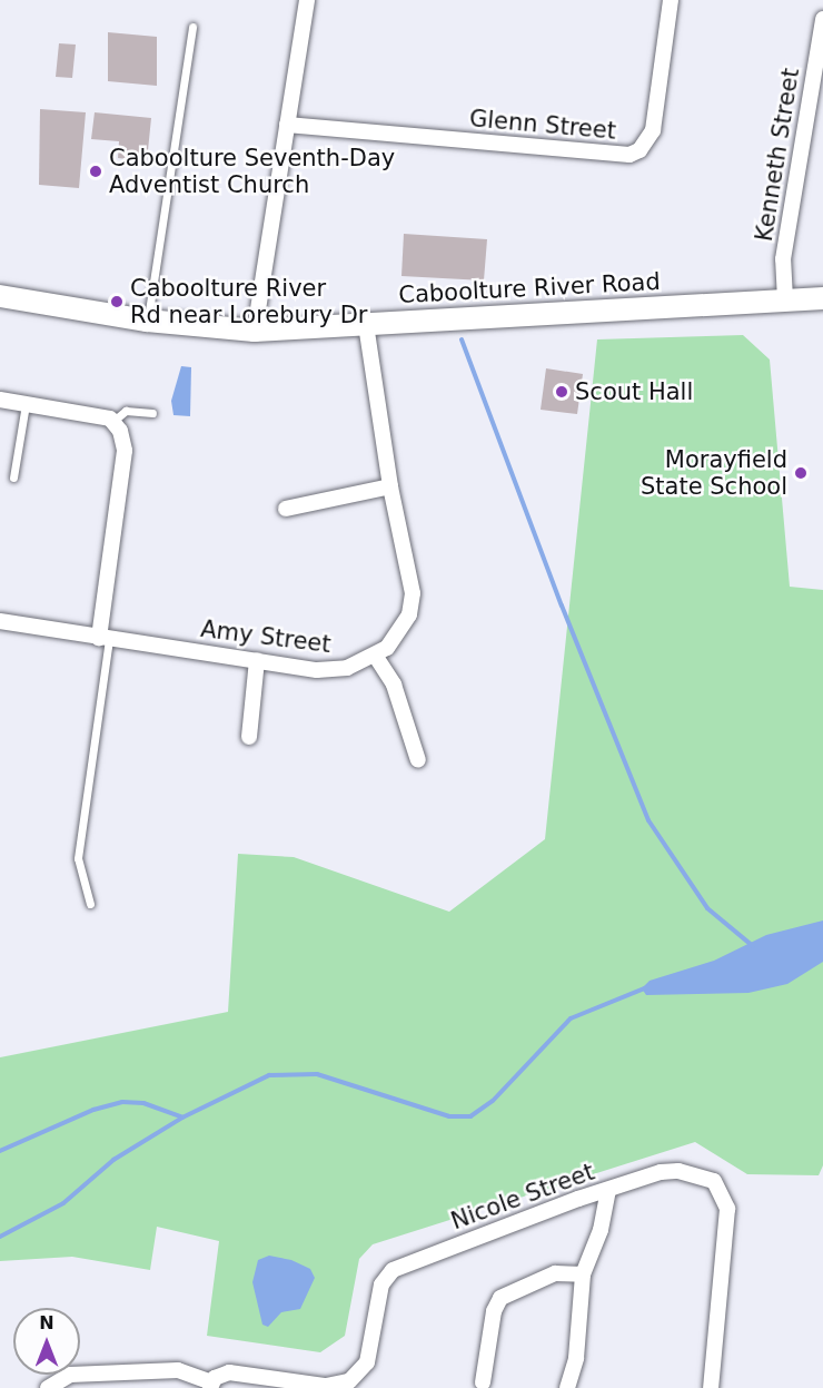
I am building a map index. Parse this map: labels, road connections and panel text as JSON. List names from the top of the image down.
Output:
{
  "streets": {
    "main road": ["Caboolture River Road"],
    "street": [
      "Glenn Street",
      "Kenneth Street",
      "Amy Street",
      "Nicole Street"
    ]
  },
  "crossings": [
    ["Kenneth Street", "Caboolture River Road"]
  ],
  "places": [
    "Caboolture Seventh-Day Adventist Church",
    "Caboolture River Rd near Lorebury Dr",
    "Scout Hall",
    "Morayfield State School"
  ],
  "north": "top"
}
